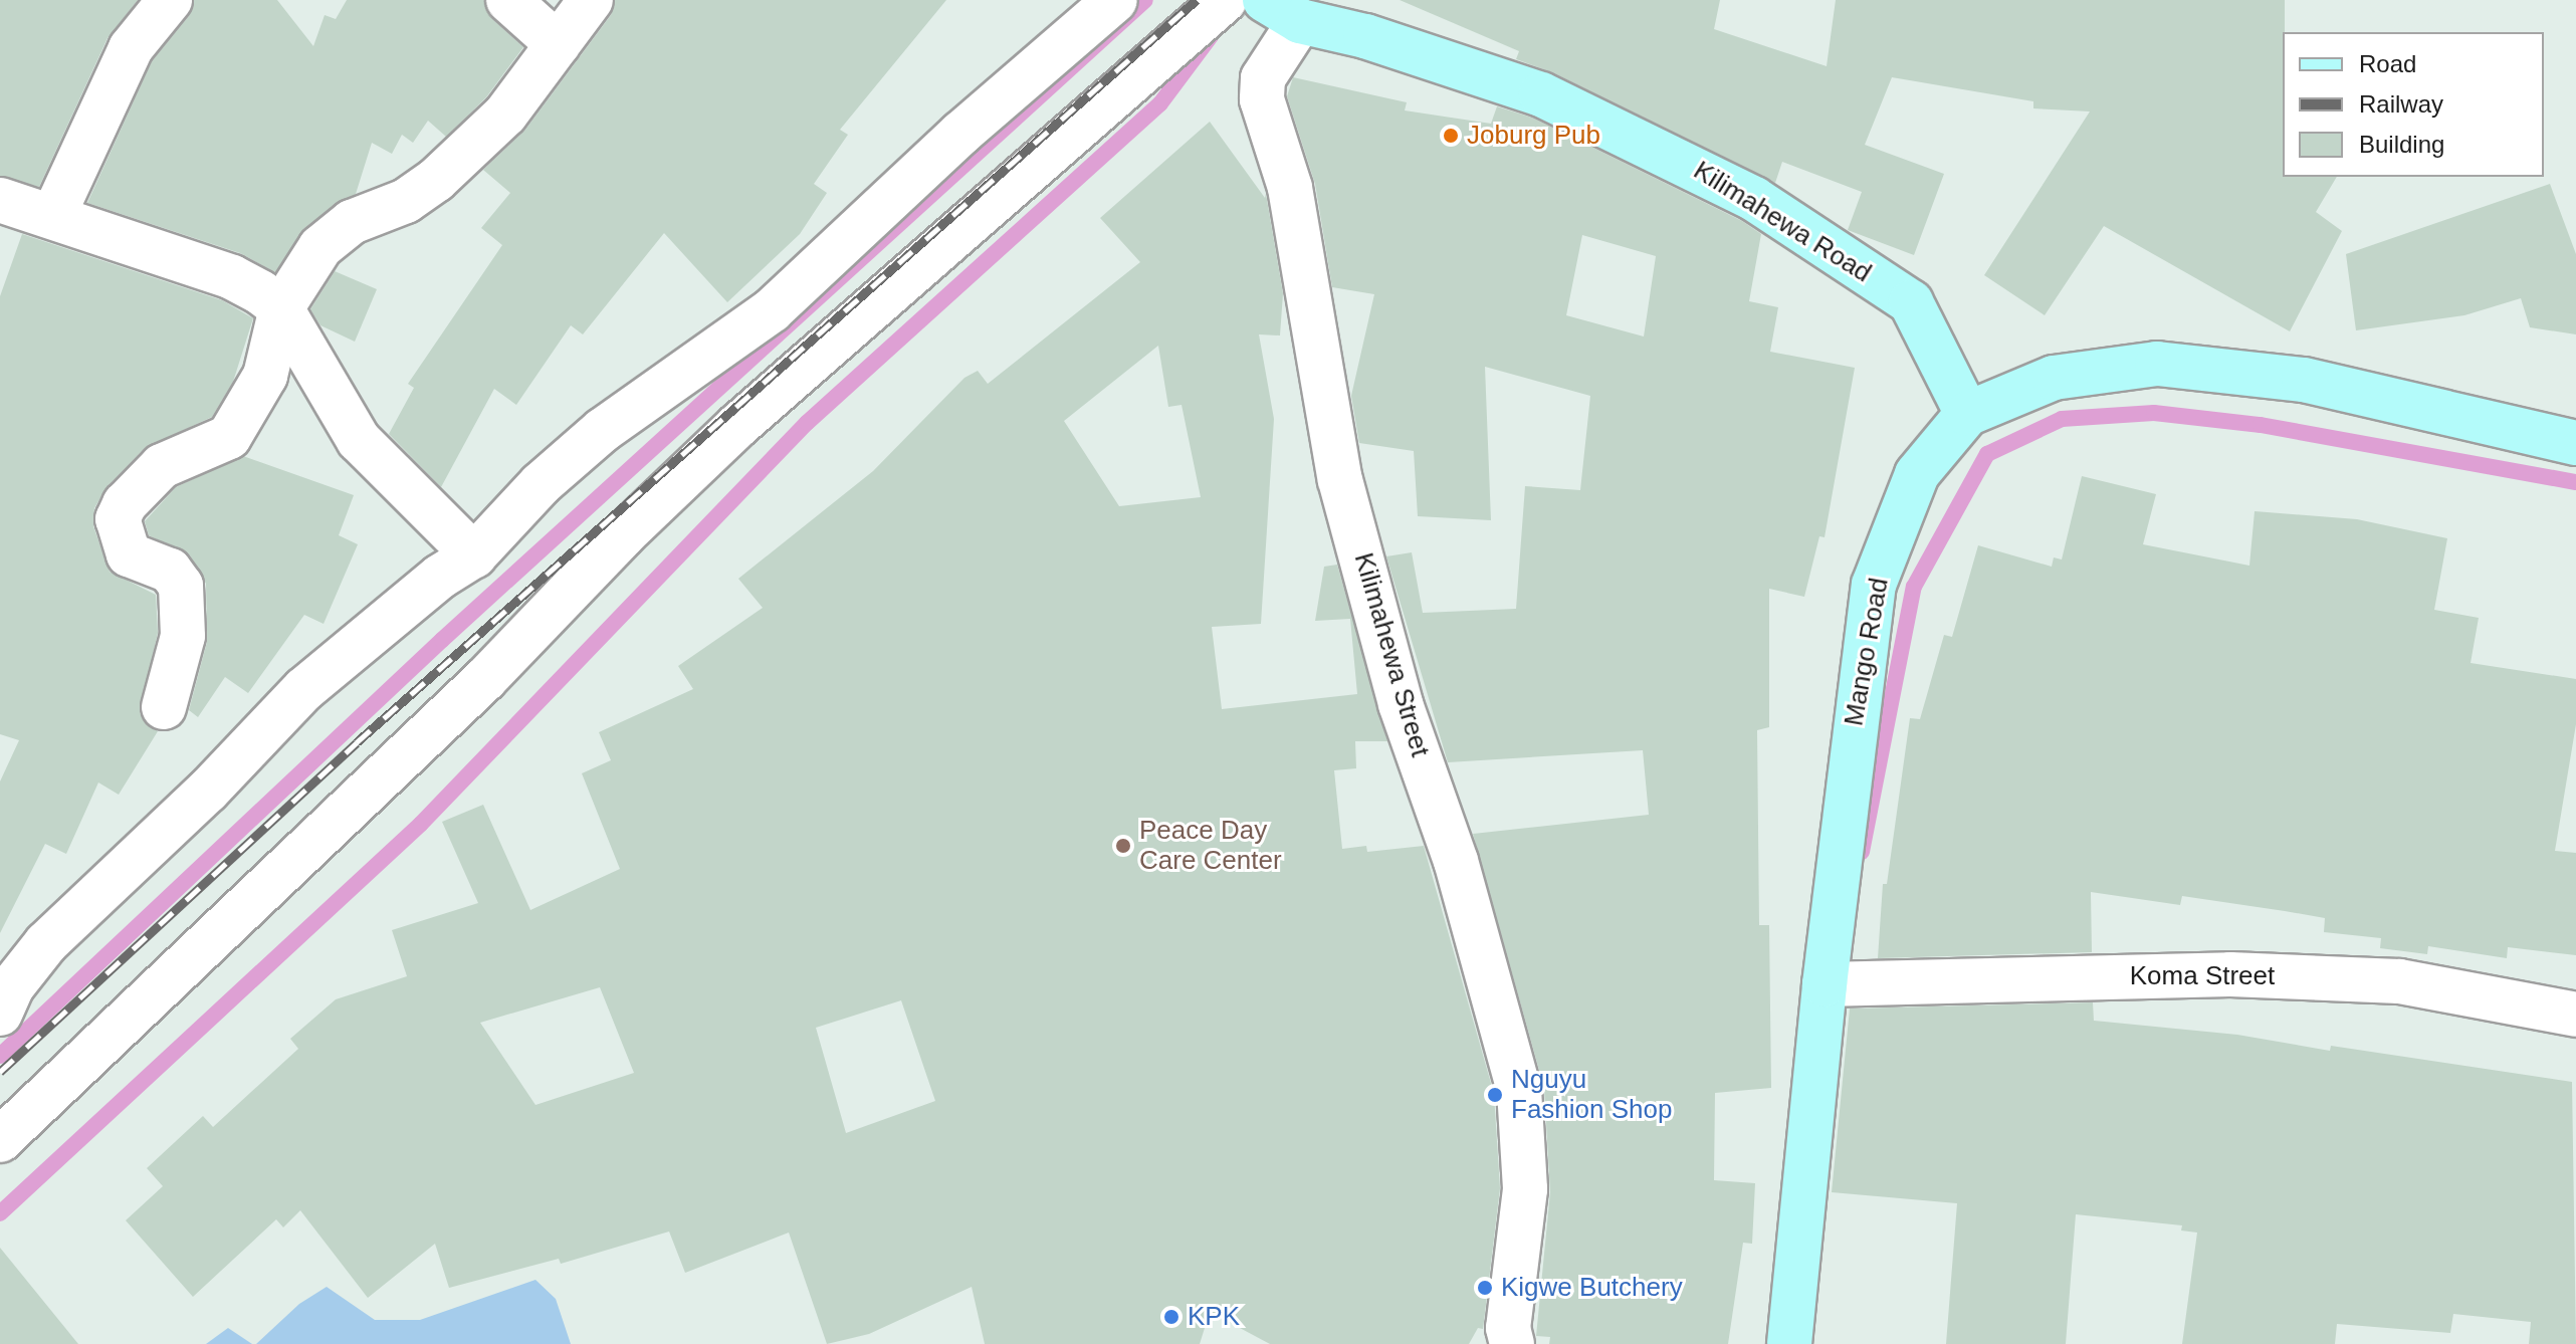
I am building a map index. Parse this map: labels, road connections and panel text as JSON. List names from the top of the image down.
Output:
{
  "streets": {
    "street": [
      "Kilimahewa Road",
      "Mango Road",
      "Kilimahewa Street",
      "Koma Street"
    ]
  },
  "crossings": [
    ["Kilimahewa Road", "Mango Road"],
    ["Kilimahewa Road", "Kilimahewa Street"],
    ["Mango Road", "Koma Street"]
  ],
  "places": [
    "Joburg Pub",
    "Peace Day Care Center",
    "Nguyu Fashion Shop",
    "Kigwe Butchery",
    "KPK"
  ],
  "legend": ["Road", "Railway", "Building"]
}
